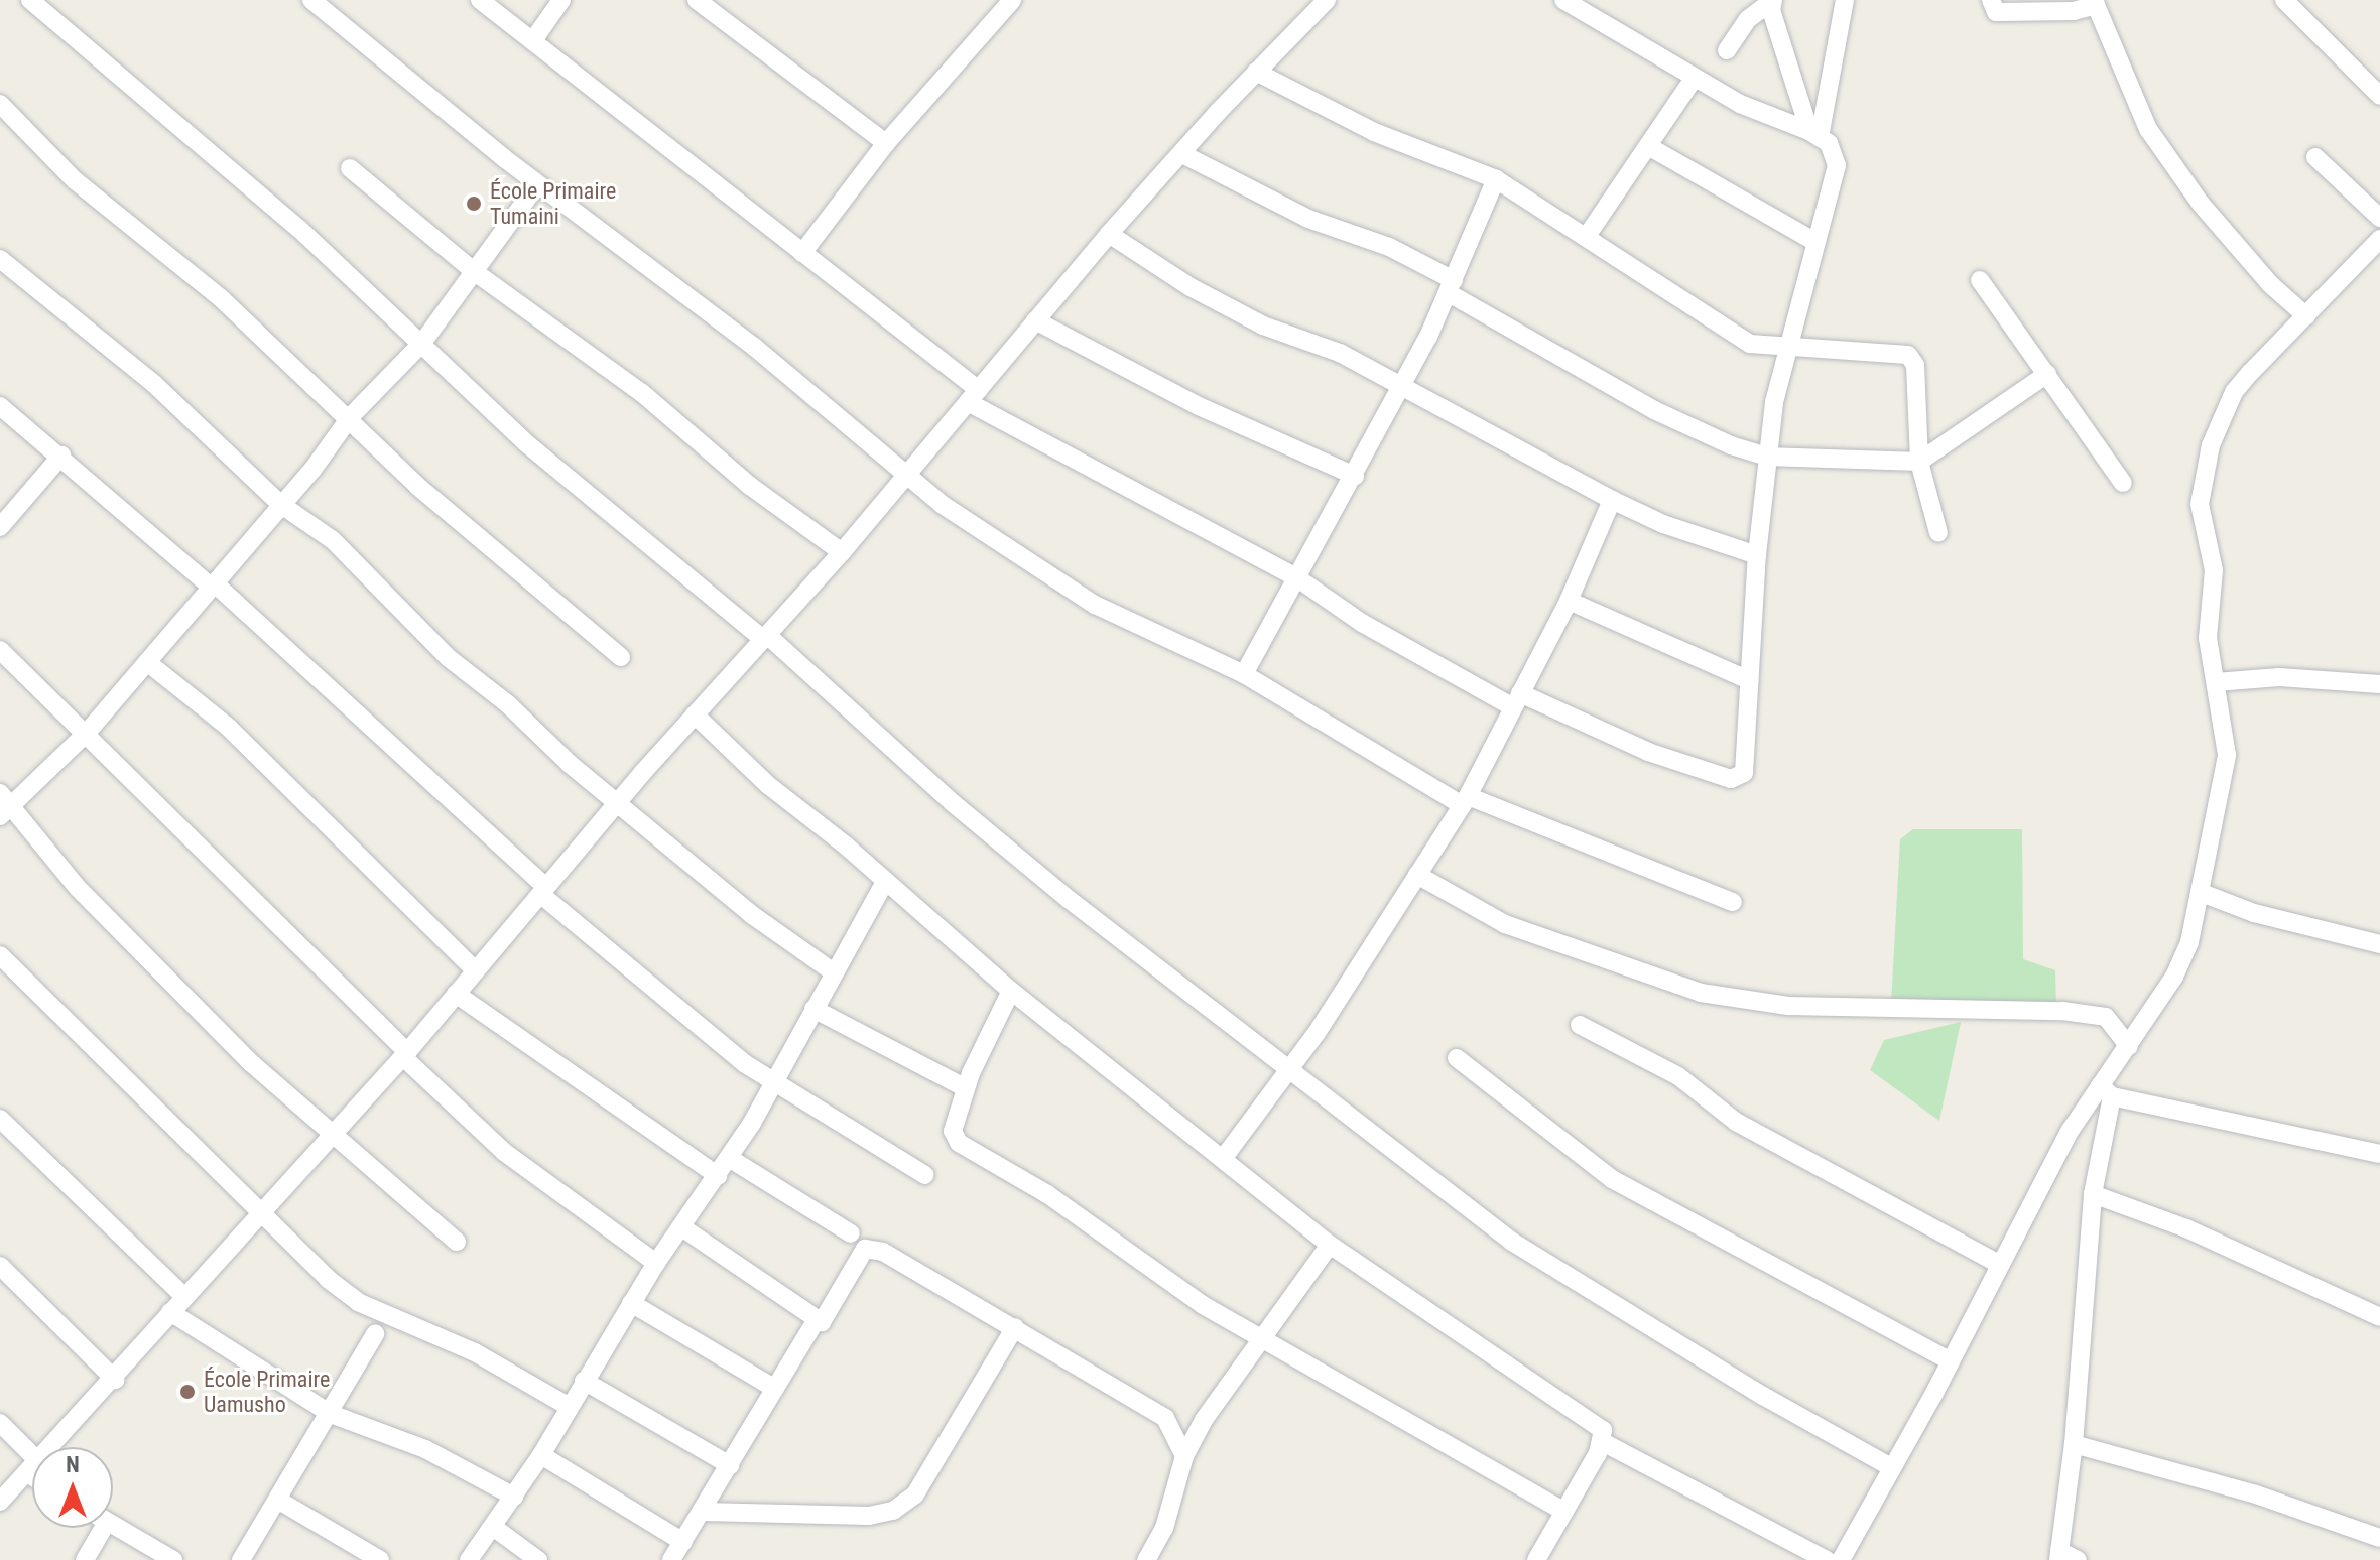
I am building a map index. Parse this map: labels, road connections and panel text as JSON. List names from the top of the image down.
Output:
{
  "places": ["École Primaire Tumaini", "École Primaire Uamusho"],
  "north": "top"
}
